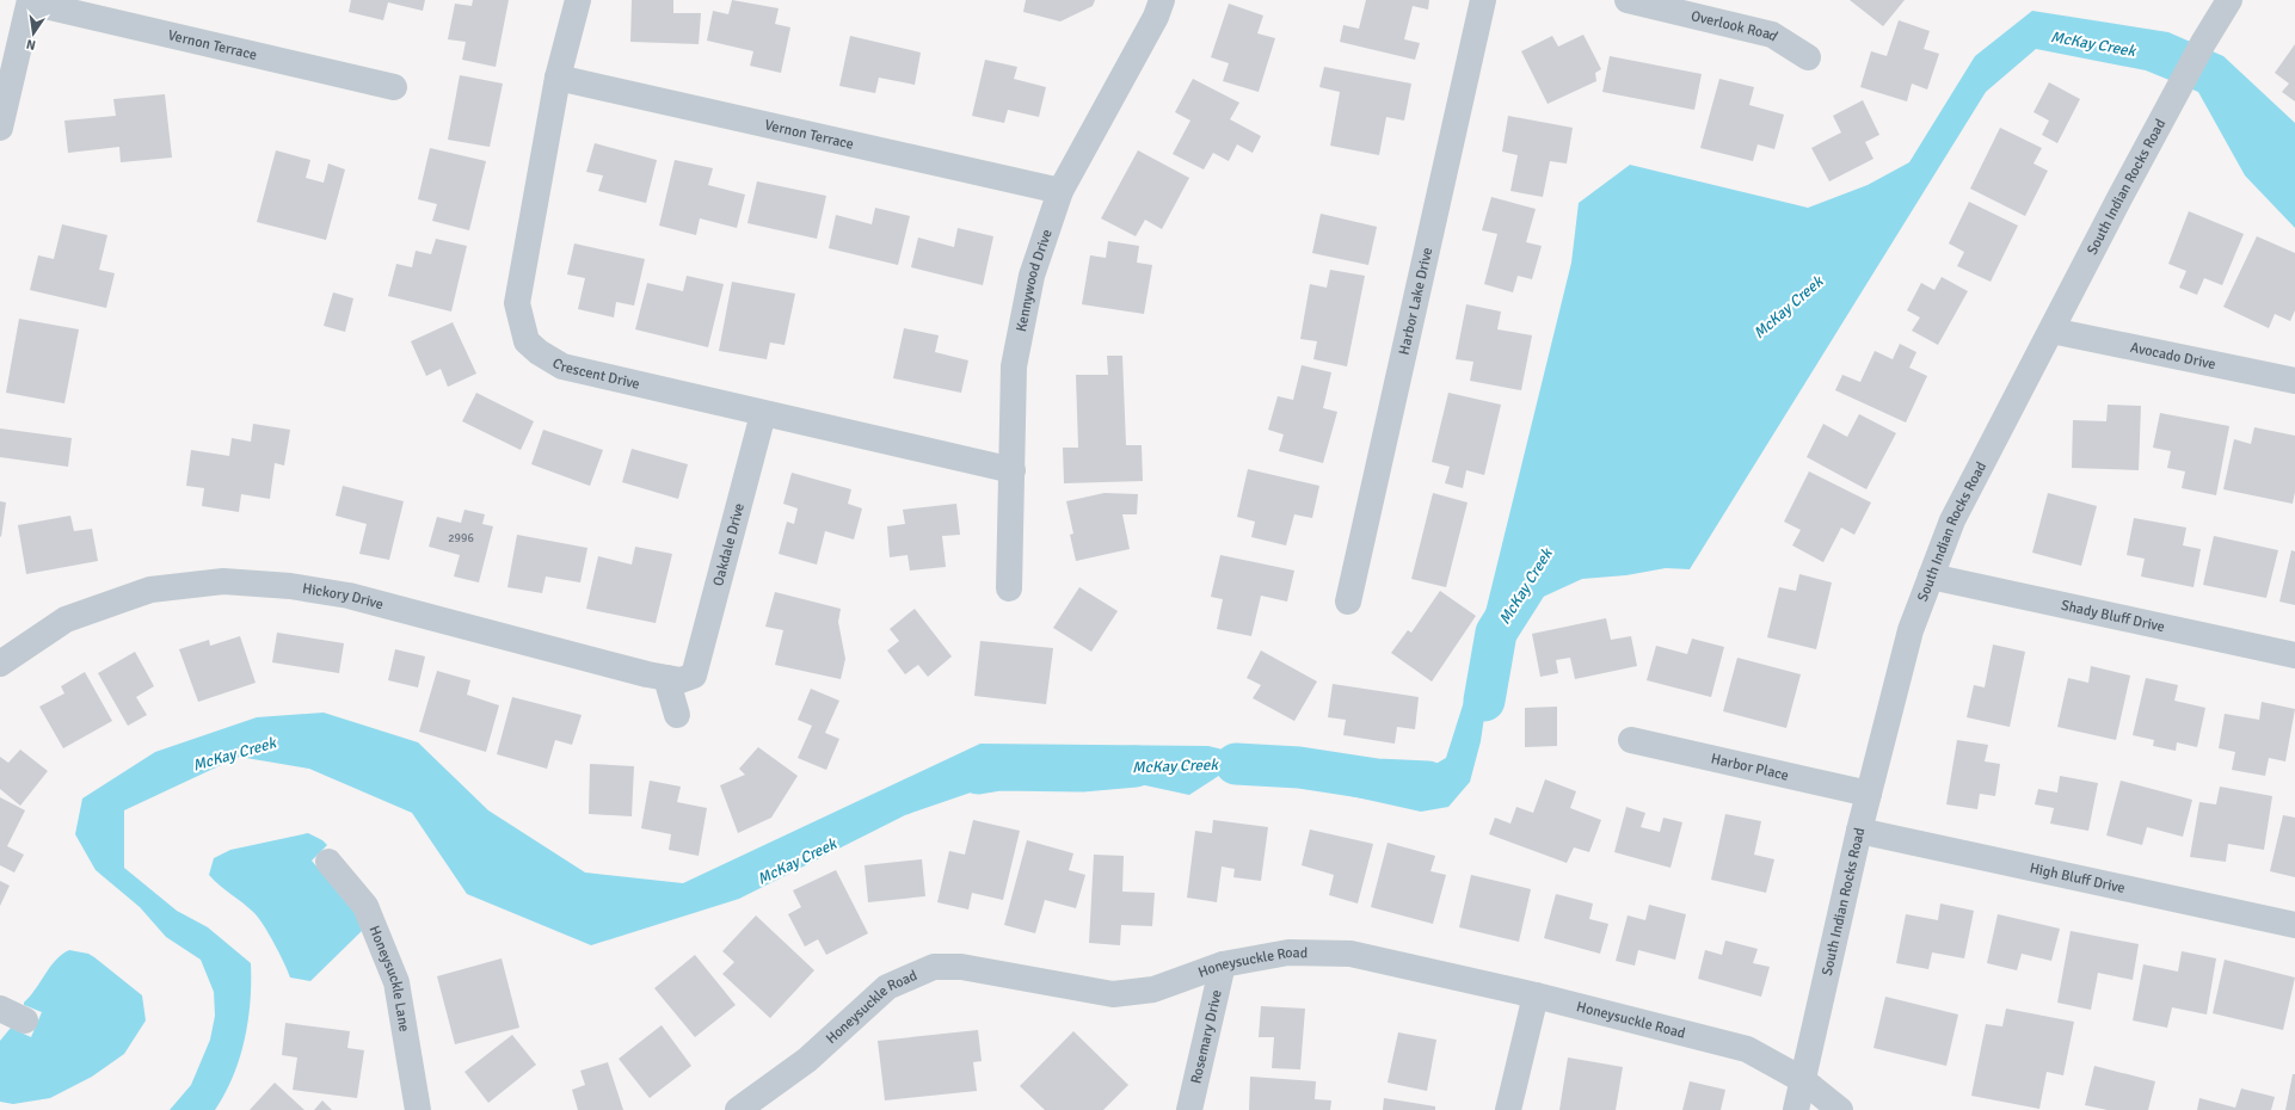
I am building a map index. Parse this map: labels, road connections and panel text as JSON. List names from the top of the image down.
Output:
{
  "streets": {
    "street": [
      "Overlook Road",
      "Vernon Terrace",
      "South Indian Rocks Road",
      "Kennywood Drive",
      "Harbor Lake Drive",
      "Avocado Drive",
      "Crescent Drive",
      "Oakdale Drive",
      "Hickory Drive",
      "Shady Bluff Drive",
      "Harbor Place",
      "High Bluff Drive",
      "Honeysuckle Road",
      "Honeysuckle Lane",
      "Rosemary Drive"
    ]
  },
  "crossings": [
    ["Vernon Terrace", "Kennywood Drive"],
    ["Vernon Terrace", "Crescent Drive"],
    ["South Indian Rocks Road", "Avocado Drive"],
    ["South Indian Rocks Road", "Shady Bluff Drive"],
    ["South Indian Rocks Road", "Harbor Place"],
    ["South Indian Rocks Road", "High Bluff Drive"],
    ["South Indian Rocks Road", "Honeysuckle Road"],
    ["Kennywood Drive", "Crescent Drive"],
    ["Crescent Drive", "Oakdale Drive"],
    ["Oakdale Drive", "Hickory Drive"],
    ["Honeysuckle Road", "Rosemary Drive"]
  ],
  "water": ["McKay Creek"],
  "house_numbers": ["2996"],
  "north": "bottom"
}
